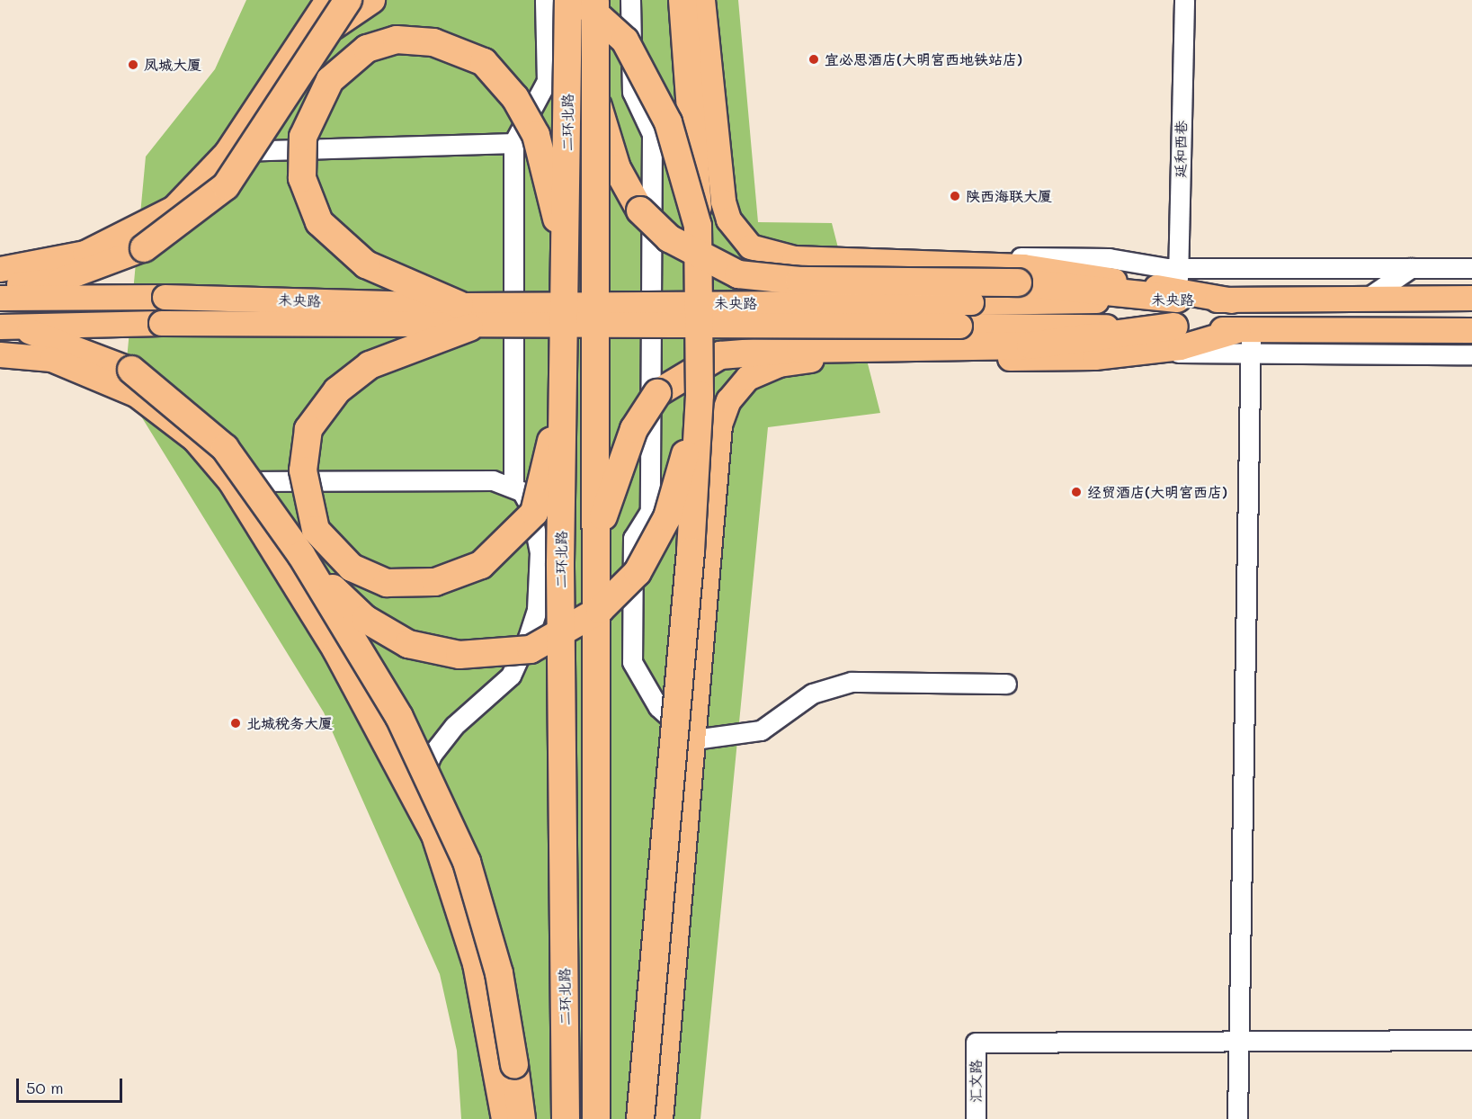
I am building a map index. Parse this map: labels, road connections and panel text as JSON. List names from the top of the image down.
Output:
{
  "streets": {
    "highway": ["二环北路"],
    "main road": ["未央路"],
    "street": ["延和西巷", "汇文路"]
  },
  "crossings": [
    ["延和西巷", "未央路"]
  ],
  "places": [
    "宜必思酒店(大明宫西地铁站店)",
    "凤城大厦",
    "陕西海联大厦",
    "经贸酒店(大明宫西店)",
    "北城税务大厦"
  ],
  "scale_bar": "50 m"
}
